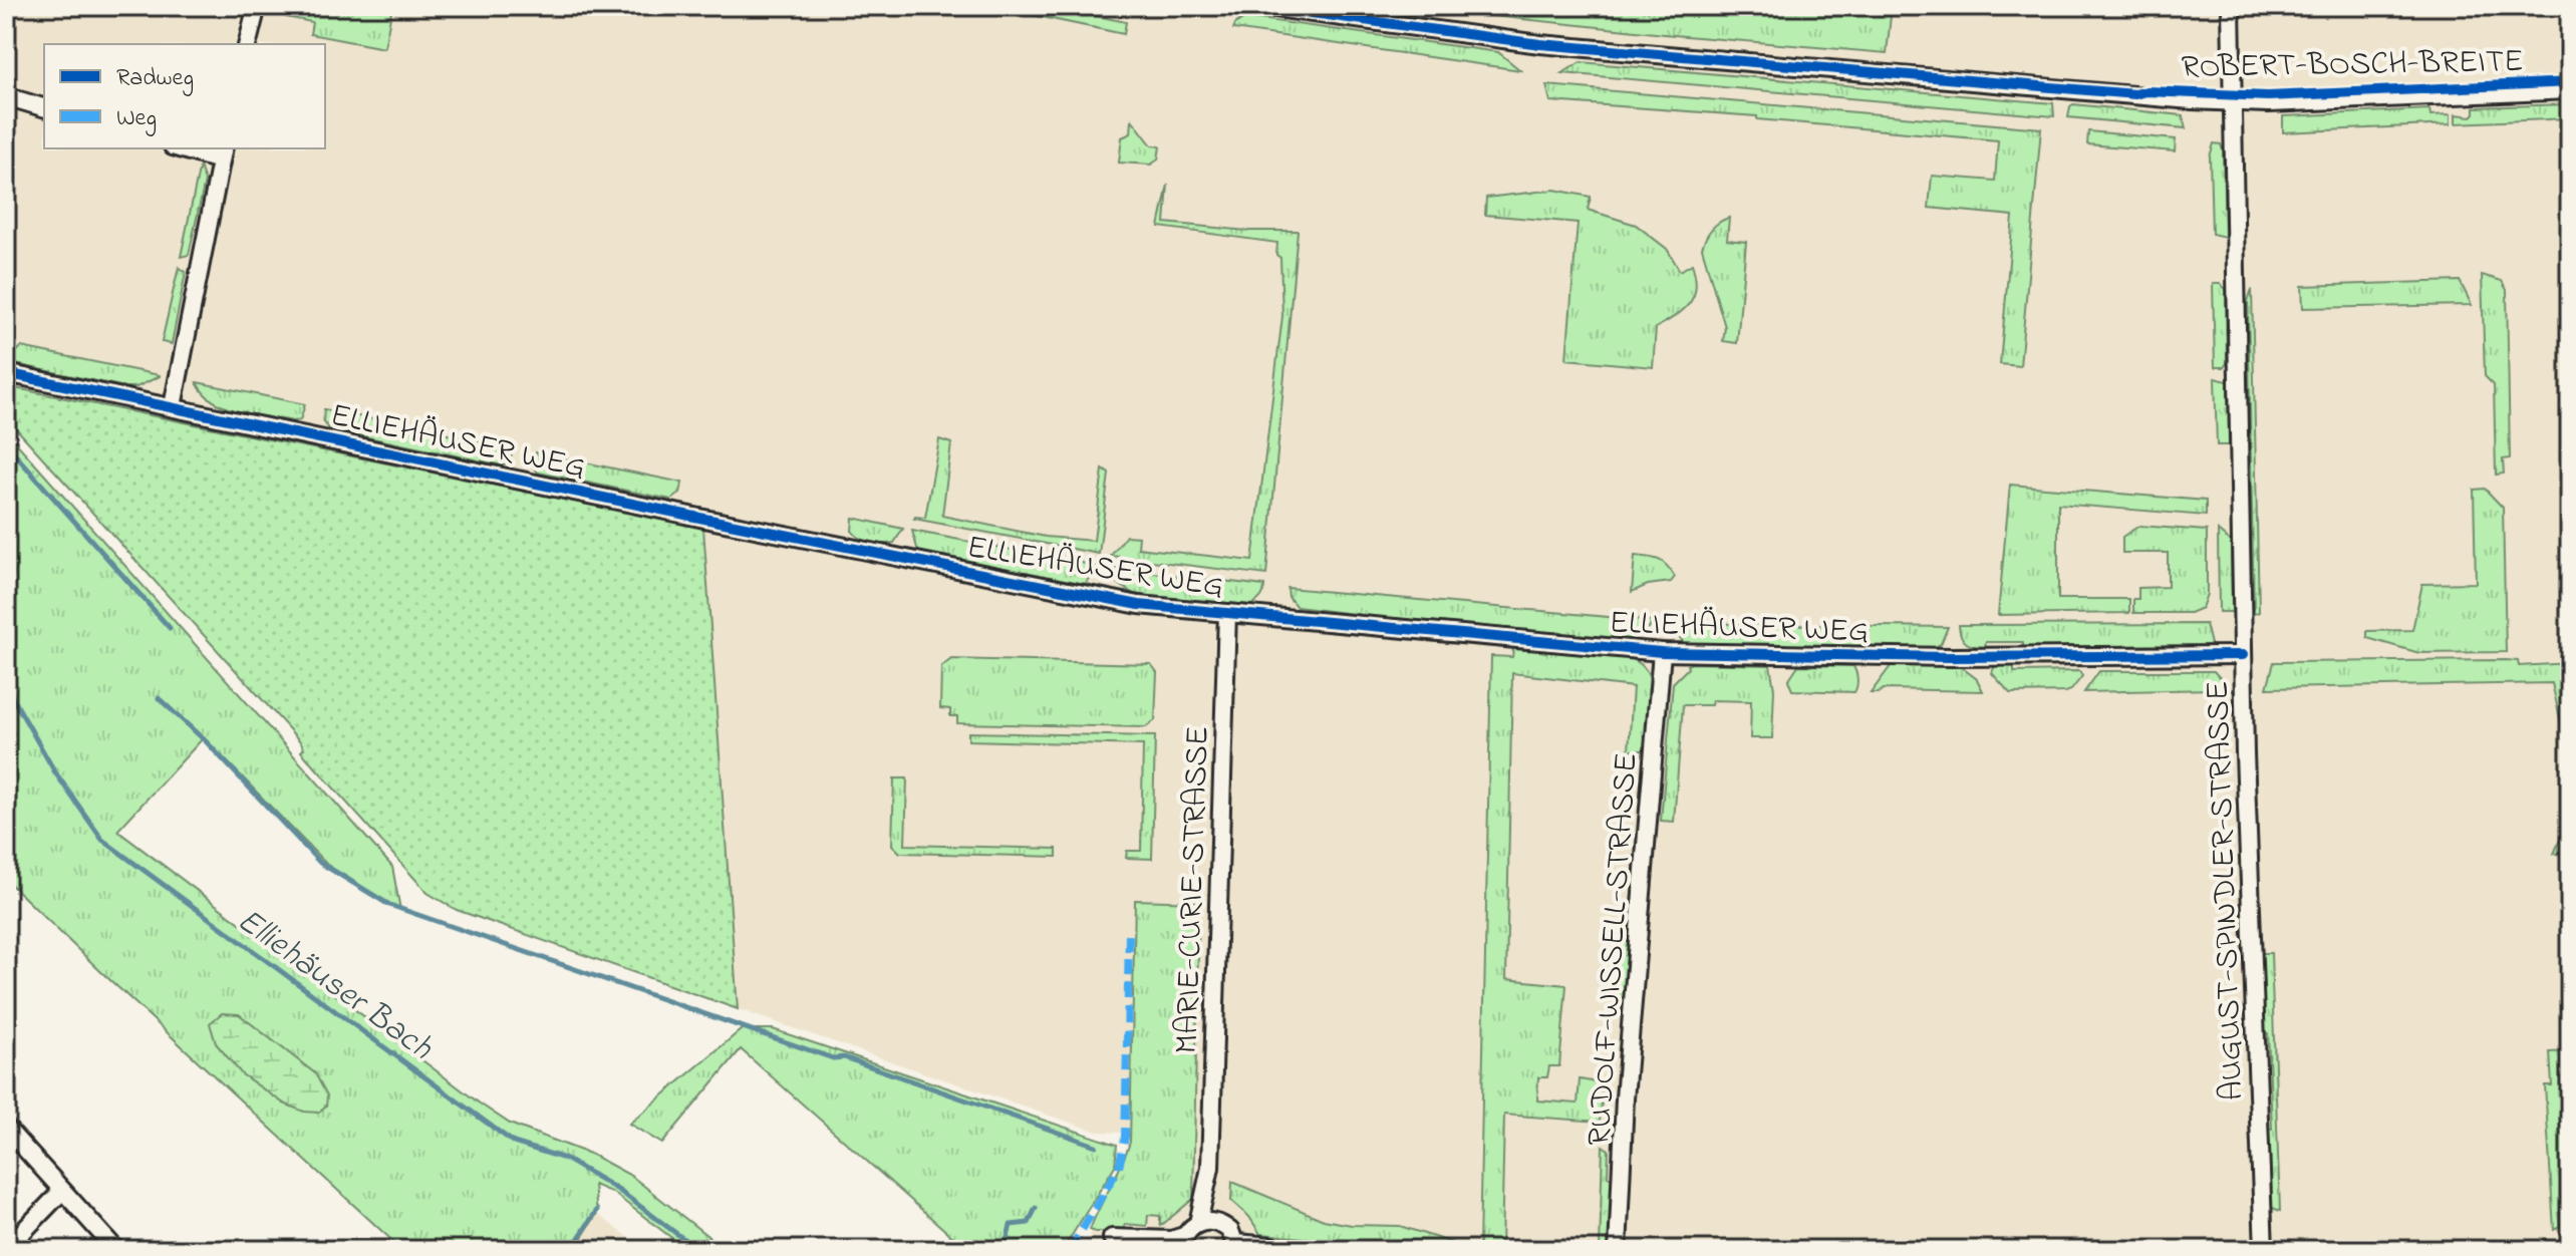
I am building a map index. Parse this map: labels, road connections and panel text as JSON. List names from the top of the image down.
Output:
{
  "streets": {
    "street": [
      "ROBERT-BOSCH-BREITE",
      "ELLIEHÄUSER WEG",
      "MARIE-CURIE-STRASSE",
      "AUGUST-SPINDLER-STRASSE",
      "RUDOLF-WISSELL-STRASSE"
    ]
  },
  "crossings": [
    ["ROBERT-BOSCH-BREITE", "AUGUST-SPINDLER-STRASSE"],
    ["ELLIEHÄUSER WEG", "MARIE-CURIE-STRASSE"],
    ["ELLIEHÄUSER WEG", "AUGUST-SPINDLER-STRASSE"],
    ["ELLIEHÄUSER WEG", "RUDOLF-WISSELL-STRASSE"]
  ],
  "water": ["Elliehäuser Bach"],
  "legend": ["Radweg", "Weg"]
}
